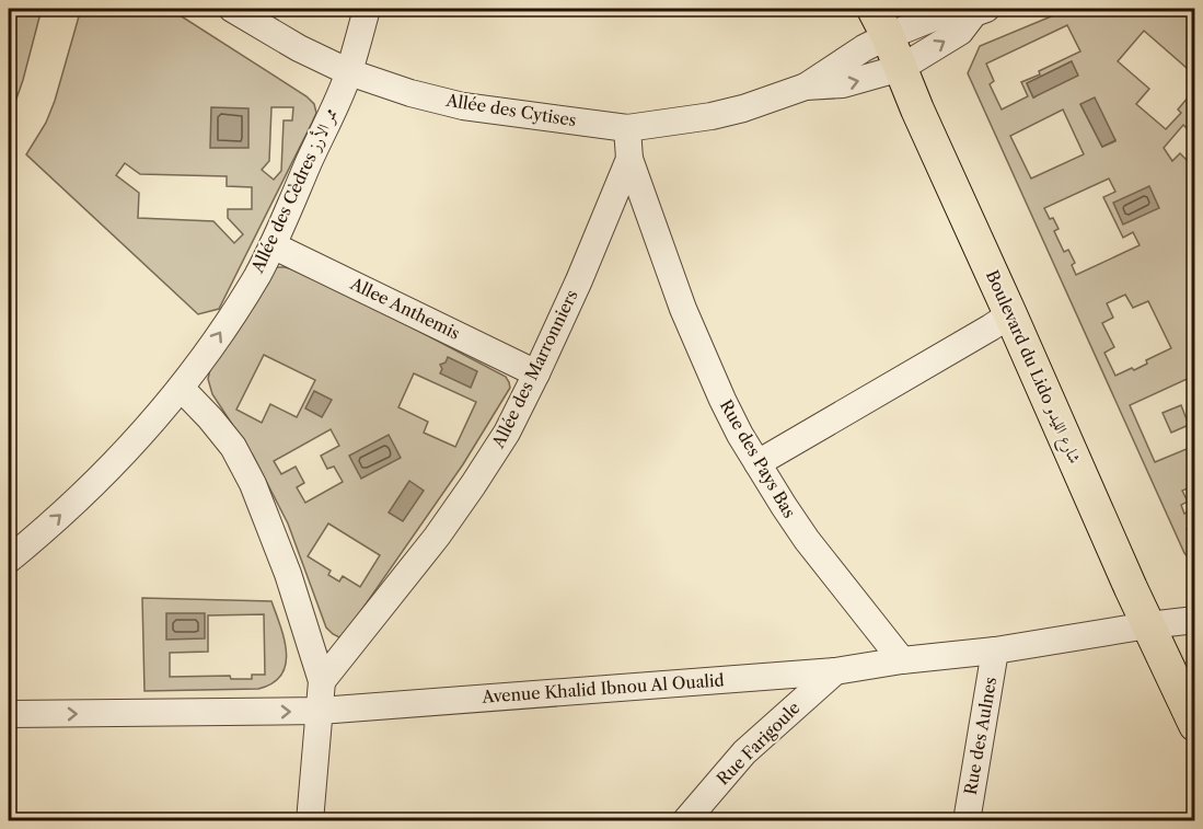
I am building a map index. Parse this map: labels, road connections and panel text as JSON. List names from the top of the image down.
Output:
{
  "streets": {
    "main road": ["Boulevard du Lido شارع الليدو"],
    "street": [
      "Allée des Cytises",
      "Allée des Cèdres ممر الأرز",
      "Allee Anthemis",
      "Allée des Marronniers",
      "Rue des Pays Bas",
      "Avenue Khalid Ibnou Al Oualid",
      "Rue des Aulnes",
      "Rue Farigoule"
    ]
  },
  "crossings": [
    ["Allée des Cytises", "Allée des Cèdres ممر الأرز"],
    ["Allée des Cytises", "Boulevard du Lido شارع الليدو"],
    ["Allée des Cytises", "Allée des Marronniers"],
    ["Allée des Cèdres ممر الأرز", "Allee Anthemis"],
    ["Allee Anthemis", "Allée des Marronniers"],
    ["Boulevard du Lido شارع الليدو", "Avenue Khalid Ibnou Al Oualid"],
    ["Allée des Marronniers", "Rue des Pays Bas"],
    ["Rue des Pays Bas", "Avenue Khalid Ibnou Al Oualid"],
    ["Avenue Khalid Ibnou Al Oualid", "Rue des Aulnes"],
    ["Avenue Khalid Ibnou Al Oualid", "Rue Farigoule"]
  ],
  "one_way": ["Allée des Cèdres ممر الأرز"]
}
